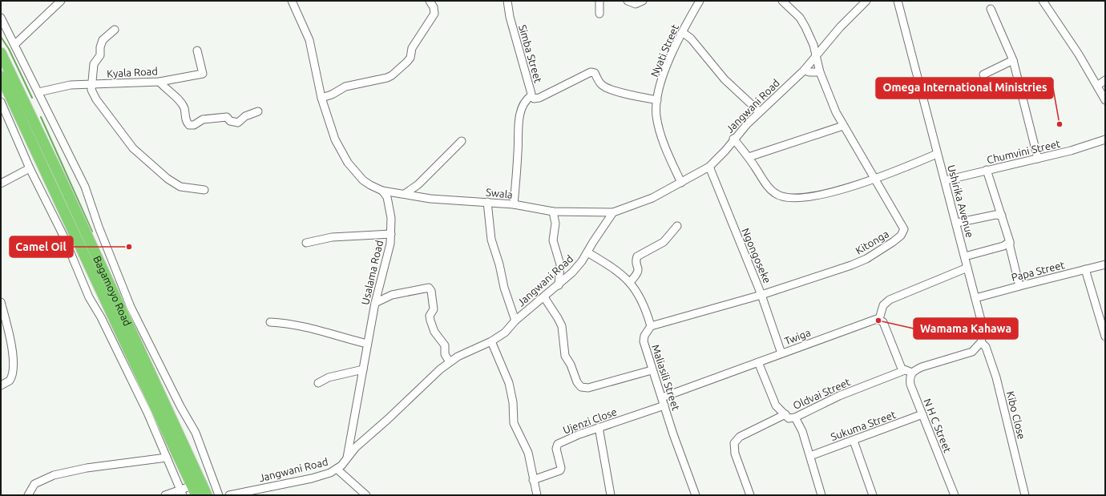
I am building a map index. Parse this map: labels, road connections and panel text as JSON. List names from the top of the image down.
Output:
{
  "streets": {
    "highway": ["Bagamoyo Road"],
    "street": [
      "Nyati Street",
      "Simba Street",
      "Kyala Road",
      "Jangwani Road",
      "Chumvini Street",
      "Swala",
      "Ushirika Avenue",
      "Kitonga",
      "Ngongoseke",
      "Papa Street",
      "Usalama Road",
      "Twiga",
      "Maliasili Street",
      "Oldvai Street",
      "Kibo Close",
      "Ujenzi Close",
      "Sukuma Street",
      "N H C Street"
    ]
  },
  "crossings": [
    ["Nyati Street", "Jangwani Road"],
    ["Simba Street", "Swala"],
    ["Jangwani Road", "Swala"],
    ["Jangwani Road", "Kitonga"],
    ["Jangwani Road", "Ngongoseke"],
    ["Jangwani Road", "Usalama Road"],
    ["Chumvini Street", "Ushirika Avenue"],
    ["Swala", "Usalama Road"],
    ["Ushirika Avenue", "Papa Street"],
    ["Ushirika Avenue", "Kibo Close"],
    ["Kitonga", "Ngongoseke"],
    ["Kitonga", "Maliasili Street"],
    ["Ngongoseke", "Twiga"],
    ["Twiga", "Maliasili Street"],
    ["Twiga", "Oldvai Street"],
    ["Maliasili Street", "Ujenzi Close"],
    ["Oldvai Street", "N H C Street"],
    ["Sukuma Street", "N H C Street"]
  ],
  "places": ["Omega International Ministries", "Camel Oil", "Wamama Kahawa"]
}
